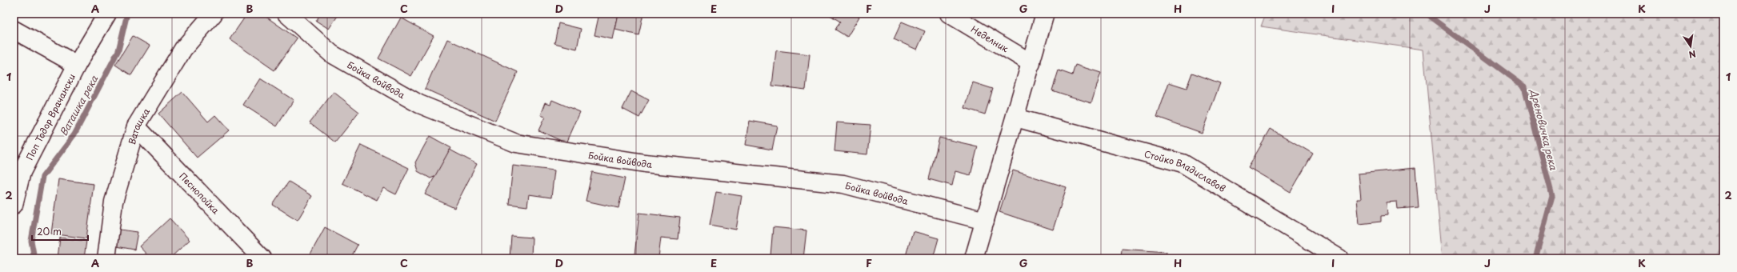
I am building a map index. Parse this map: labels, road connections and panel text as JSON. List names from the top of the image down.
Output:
{
  "streets": {
    "street": [
      "Неделник",
      "Бойка войвода",
      "Поп Тодор Врачански",
      "Ваташка",
      "Стойко Владиславов",
      "Песнопойка"
    ]
  },
  "crossings": [
    ["Ваташка", "Песнопойка"]
  ],
  "water": ["Ваташка река", "Дреновичка река"],
  "scale_bar": "20 m",
  "north": "bottom",
  "grid": {
    "columns": [
      "A",
      "B",
      "C",
      "D",
      "E",
      "F",
      "G",
      "H",
      "I",
      "J",
      "K"
    ],
    "rows": ["1", "2"]
  }
}
